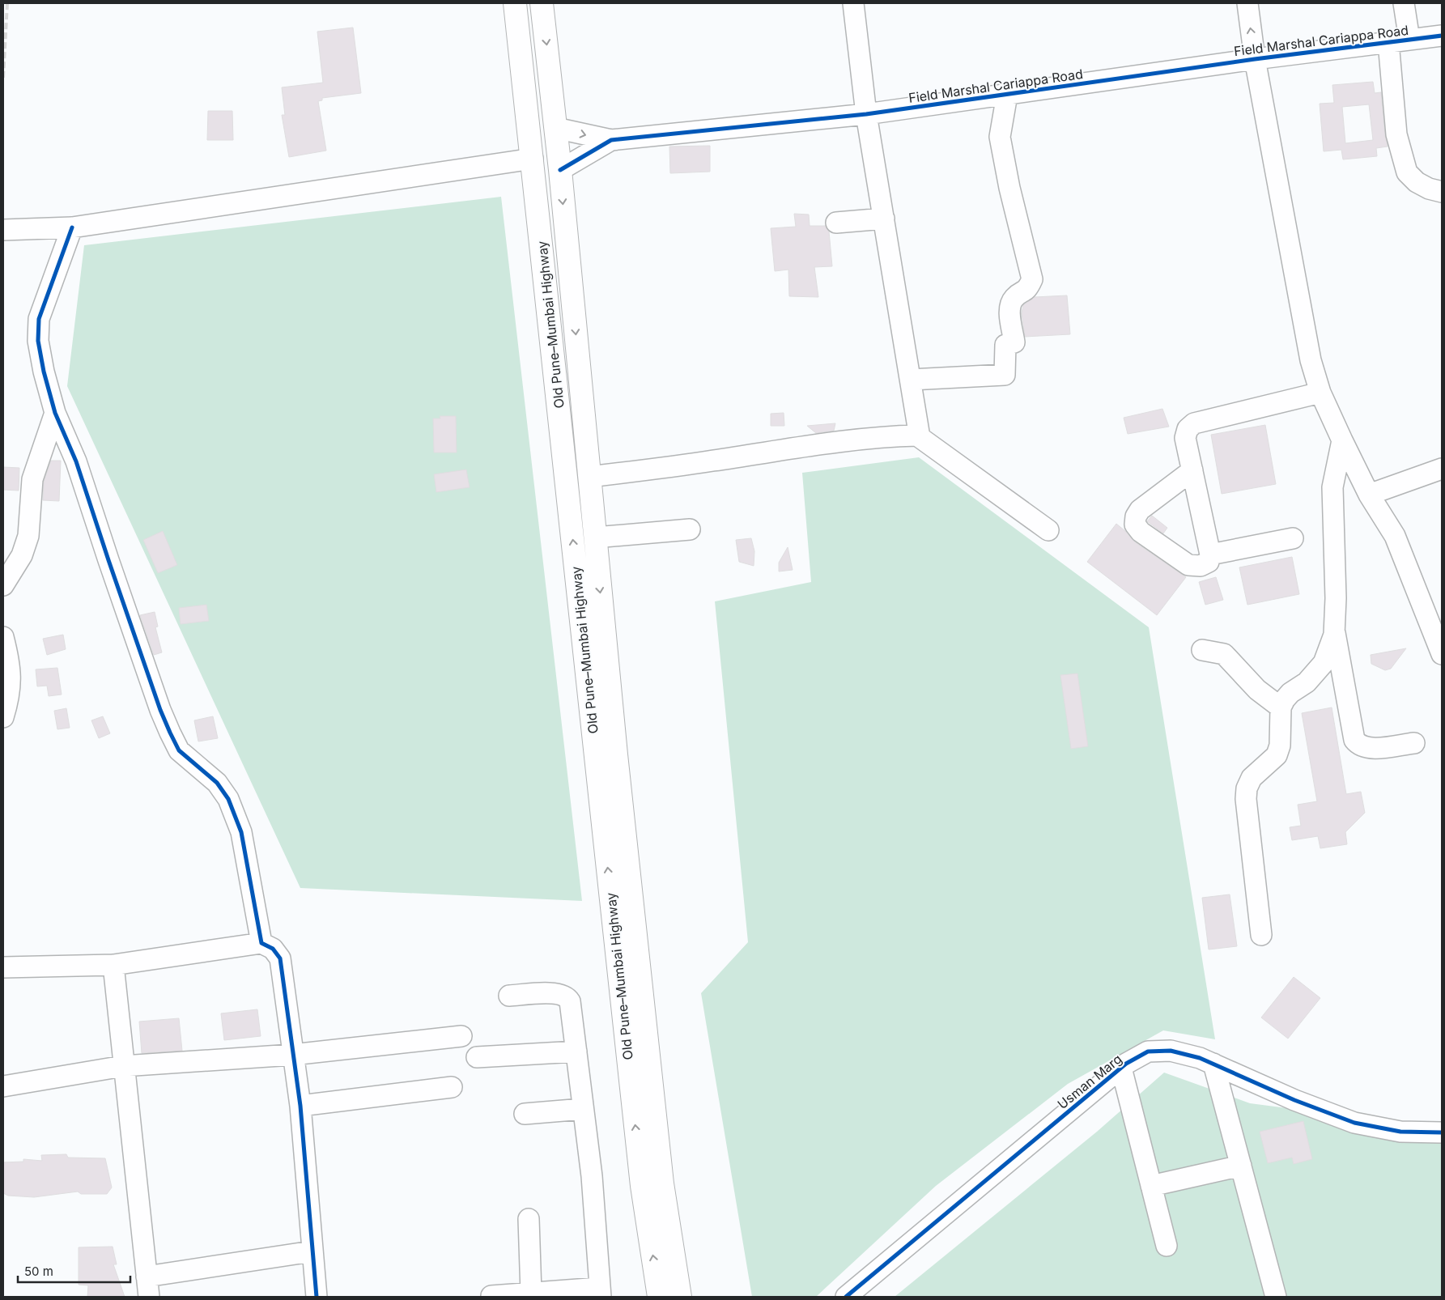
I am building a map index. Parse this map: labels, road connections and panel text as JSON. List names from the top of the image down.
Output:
{
  "streets": {
    "highway": ["Old Pune–Mumbai Highway"],
    "street": ["Field Marshal Cariappa Road", "Usman Marg"]
  },
  "crossings": [
    ["Field Marshal Cariappa Road", "Old Pune–Mumbai Highway"]
  ],
  "scale_bar": "50 m"
}
